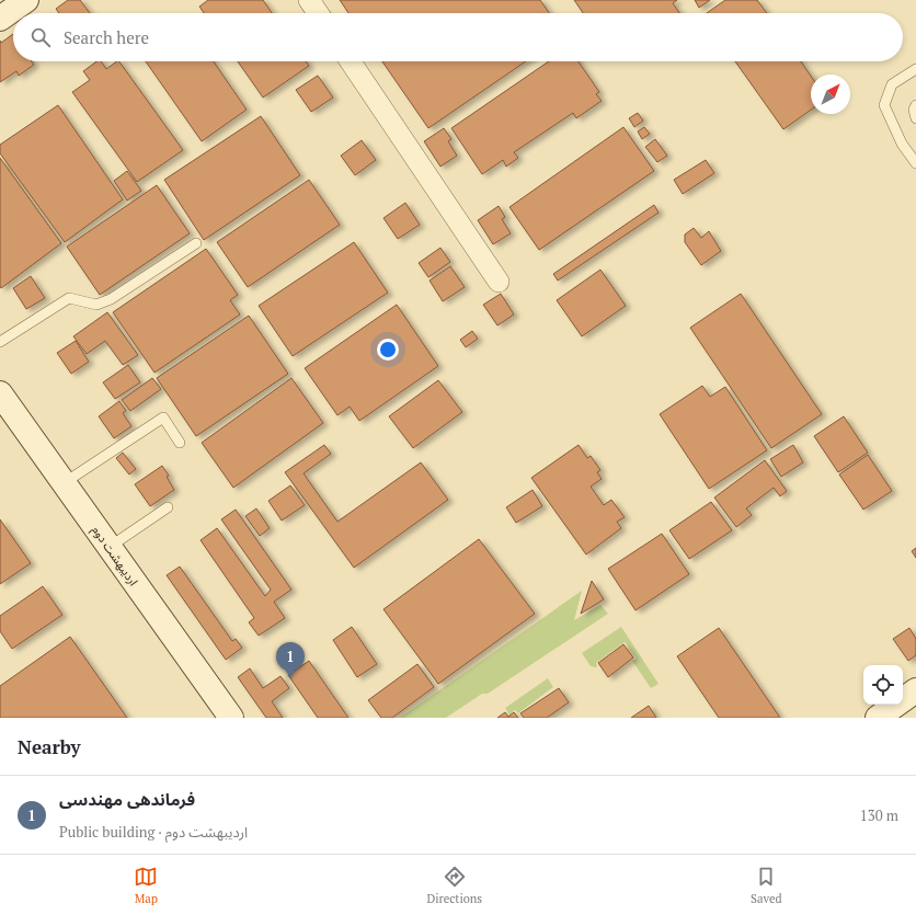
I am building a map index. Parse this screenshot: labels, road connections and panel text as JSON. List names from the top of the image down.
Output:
{
  "streets": {
    "street": ["اردیبهشت دوم"]
  },
  "north": "top right",
  "page": {
    "search": "Search here",
    "pins": "1",
    "heading": "Nearby",
    "list": [
      {
        "mark": "1",
        "name": "فرماندهی مهندسی",
        "note": "Public building · اردیبهشت دوم",
        "value": "130 m"
      }
    ],
    "nav": ["Map", "Directions", "Saved"]
  }
}
